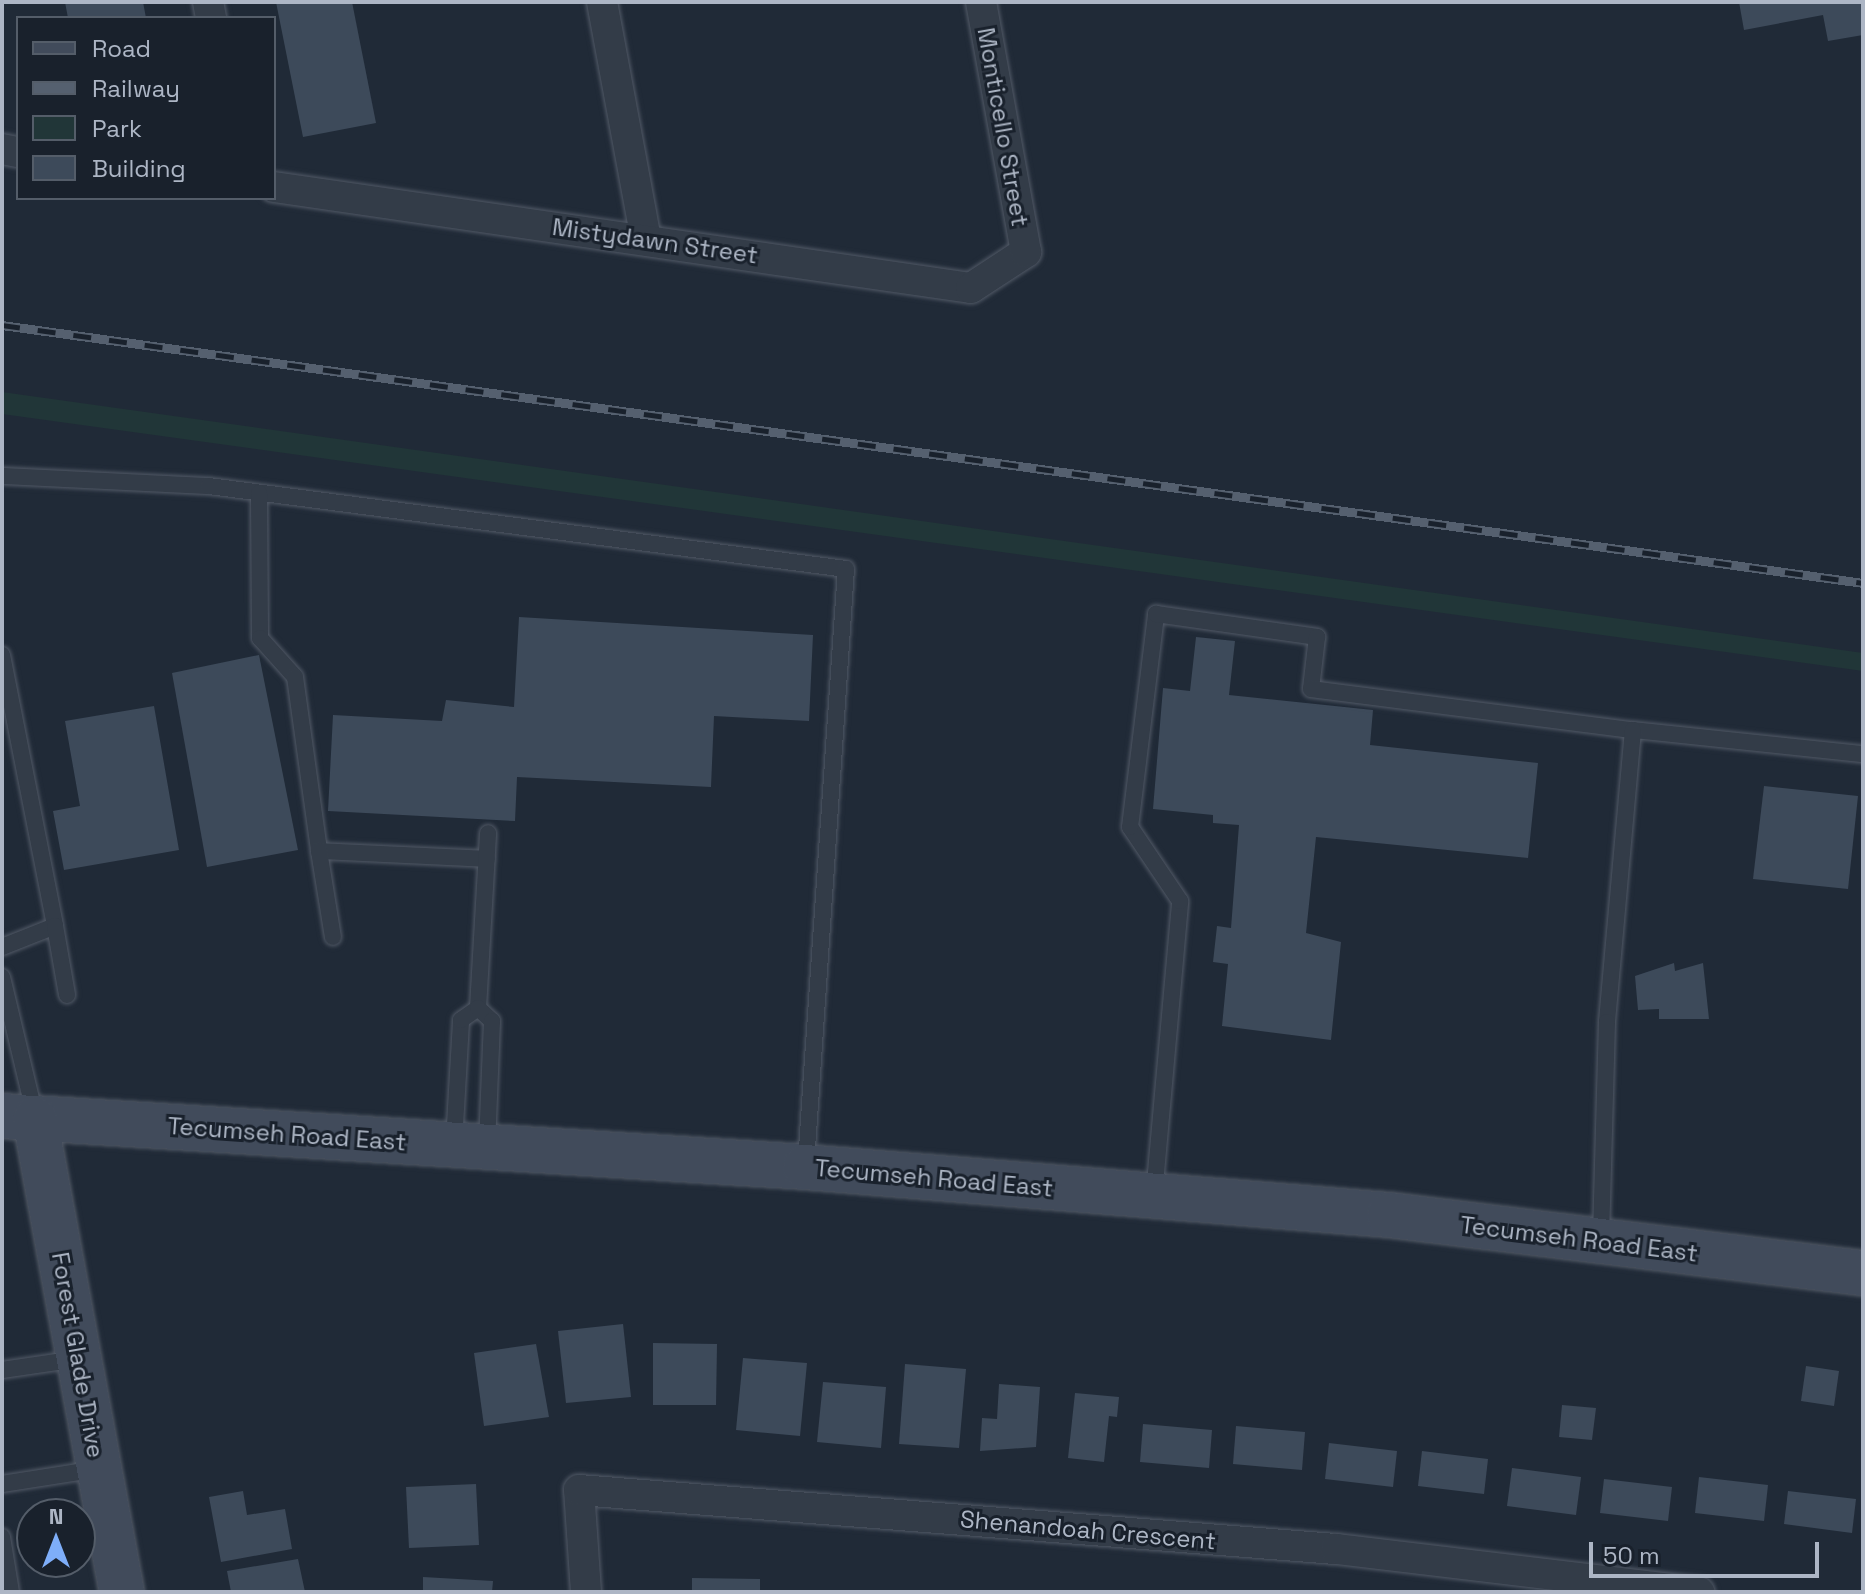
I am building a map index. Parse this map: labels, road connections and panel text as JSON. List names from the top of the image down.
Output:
{
  "streets": {
    "main road": ["Tecumseh Road East", "Forest Glade Drive"],
    "street": ["Monticello Street", "Mistydawn Street", "Shenandoah Crescent"]
  },
  "crossings": [
    ["Monticello Street", "Mistydawn Street"],
    ["Tecumseh Road East", "Forest Glade Drive"]
  ],
  "legend": [
    "Road",
    "Railway",
    "Park",
    "Building"
  ],
  "scale_bar": "50 m",
  "north": "top"
}
